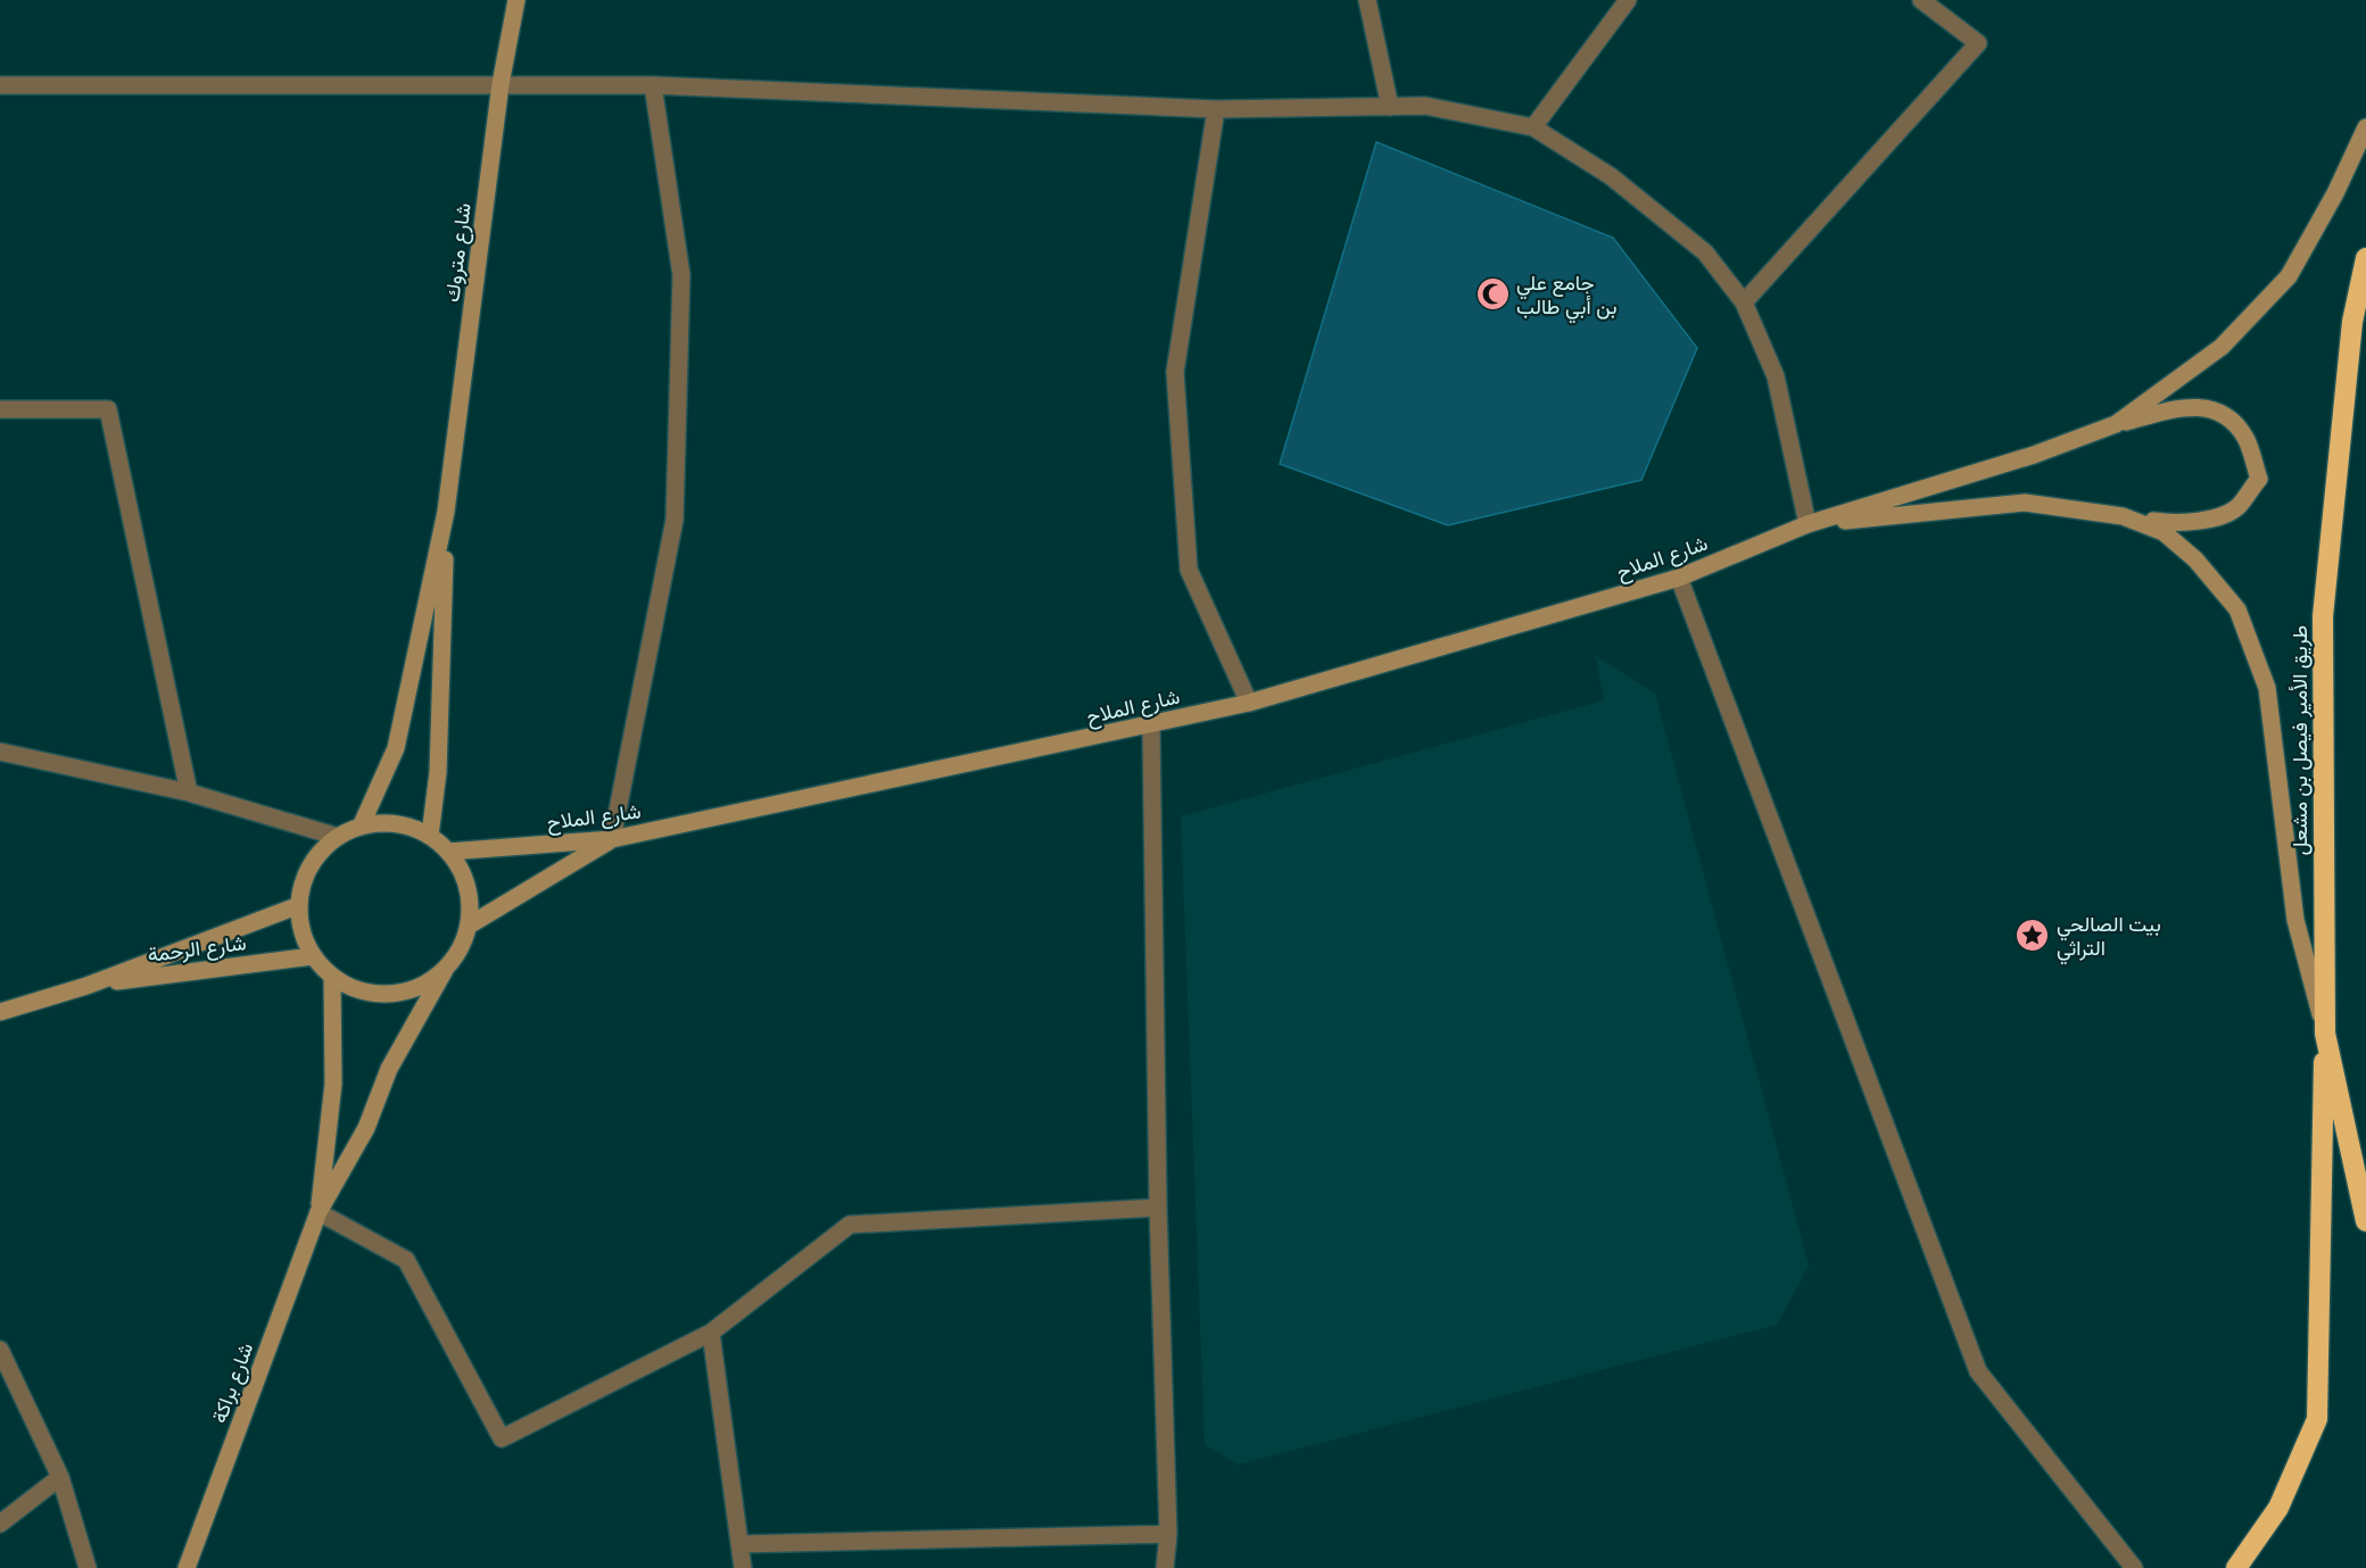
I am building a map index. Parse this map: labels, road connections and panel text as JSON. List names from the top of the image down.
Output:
{
  "streets": {
    "highway": ["طريق الأمير فيصل بن مشعل"],
    "street": [
      "شارع متروك",
      "شارع الملاح",
      "شارع الرحمة",
      "شارع براكة"
    ]
  },
  "crossings": [
    ["شارع متروك", "شارع الملاح"],
    ["شارع متروك", "شارع الرحمة"],
    ["شارع متروك", "شارع براكة"],
    ["شارع الملاح", "شارع الرحمة"],
    ["شارع الملاح", "شارع براكة"],
    ["شارع الرحمة", "شارع براكة"]
  ],
  "places": {
    "mosque": ["جامع علي بن أبي طالب"],
    "place": ["بيت الصالحي التراثي"]
  }
}
